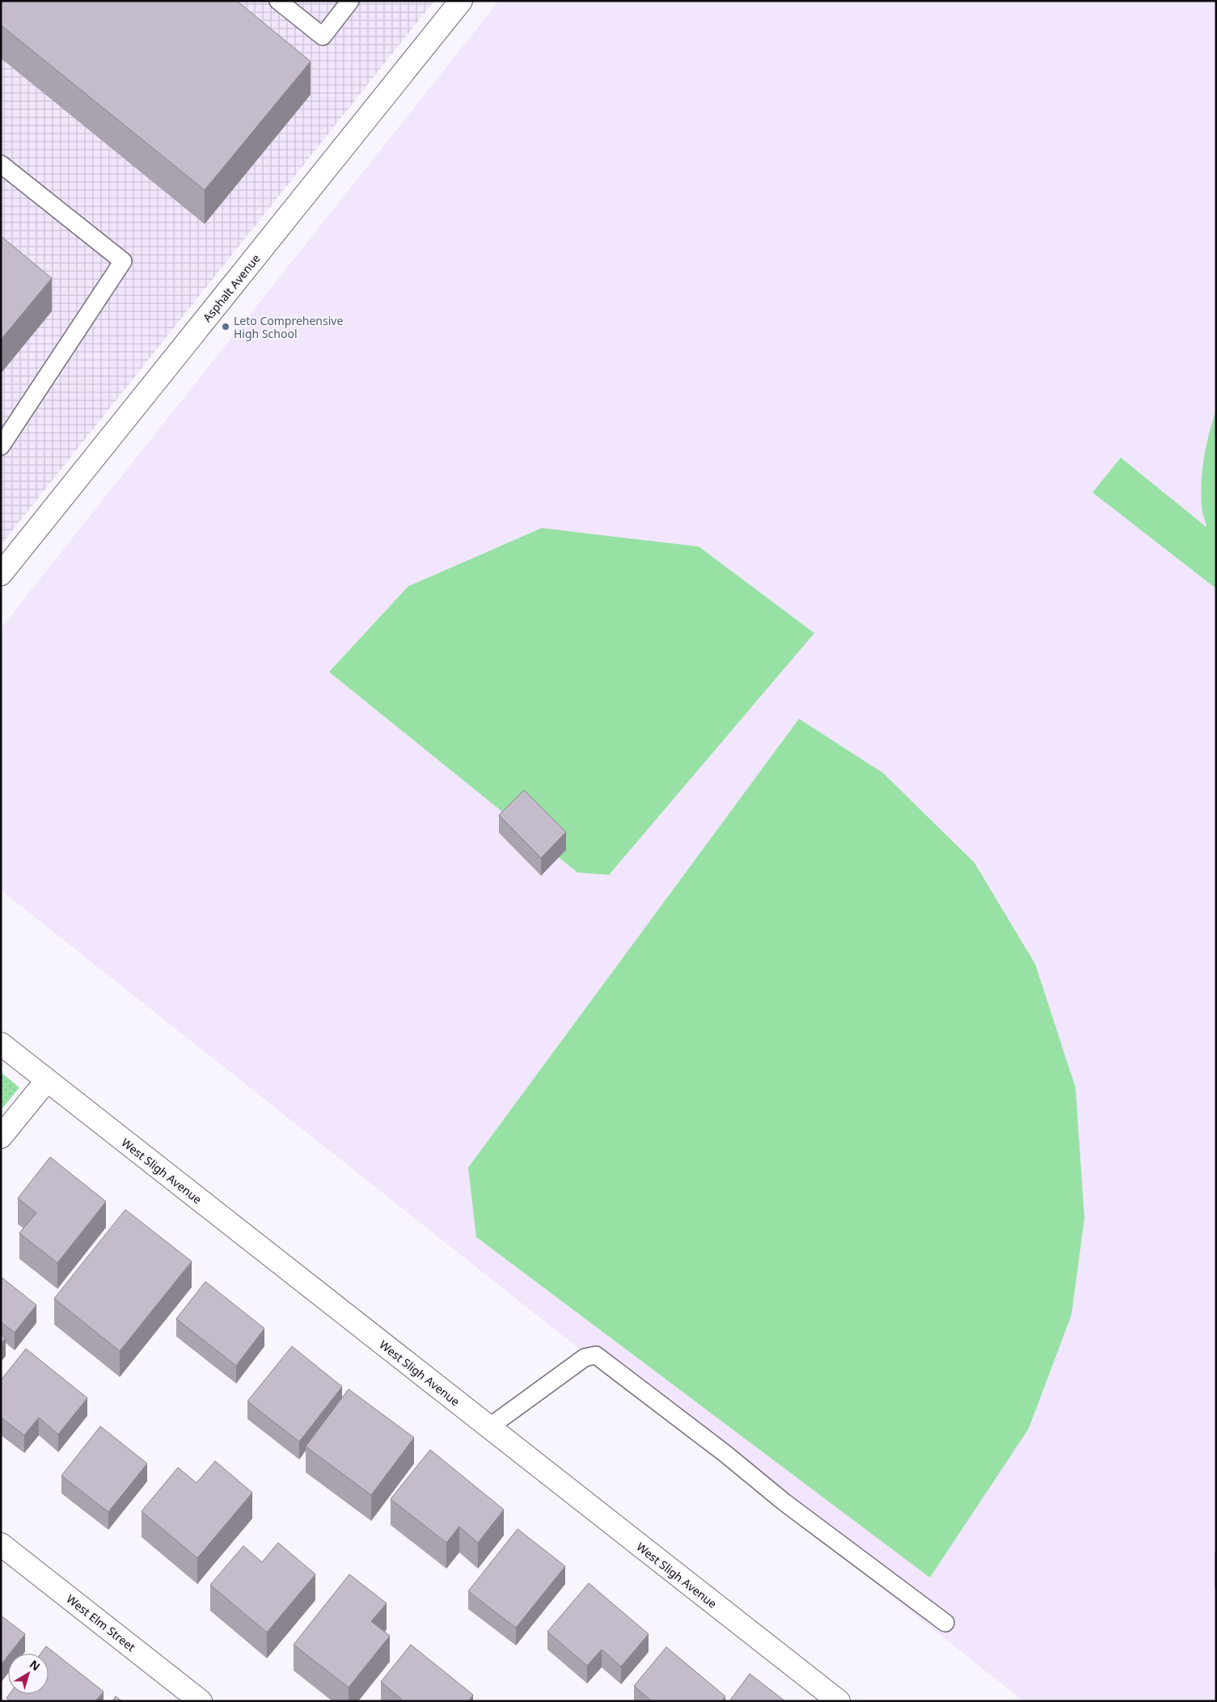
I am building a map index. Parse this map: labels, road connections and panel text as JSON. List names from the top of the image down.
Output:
{
  "streets": {
    "main road": ["Asphalt Avenue", "West Sligh Avenue", "West Elm Street"]
  },
  "places": ["Leto Comprehensive High School"],
  "north": "top right"
}
